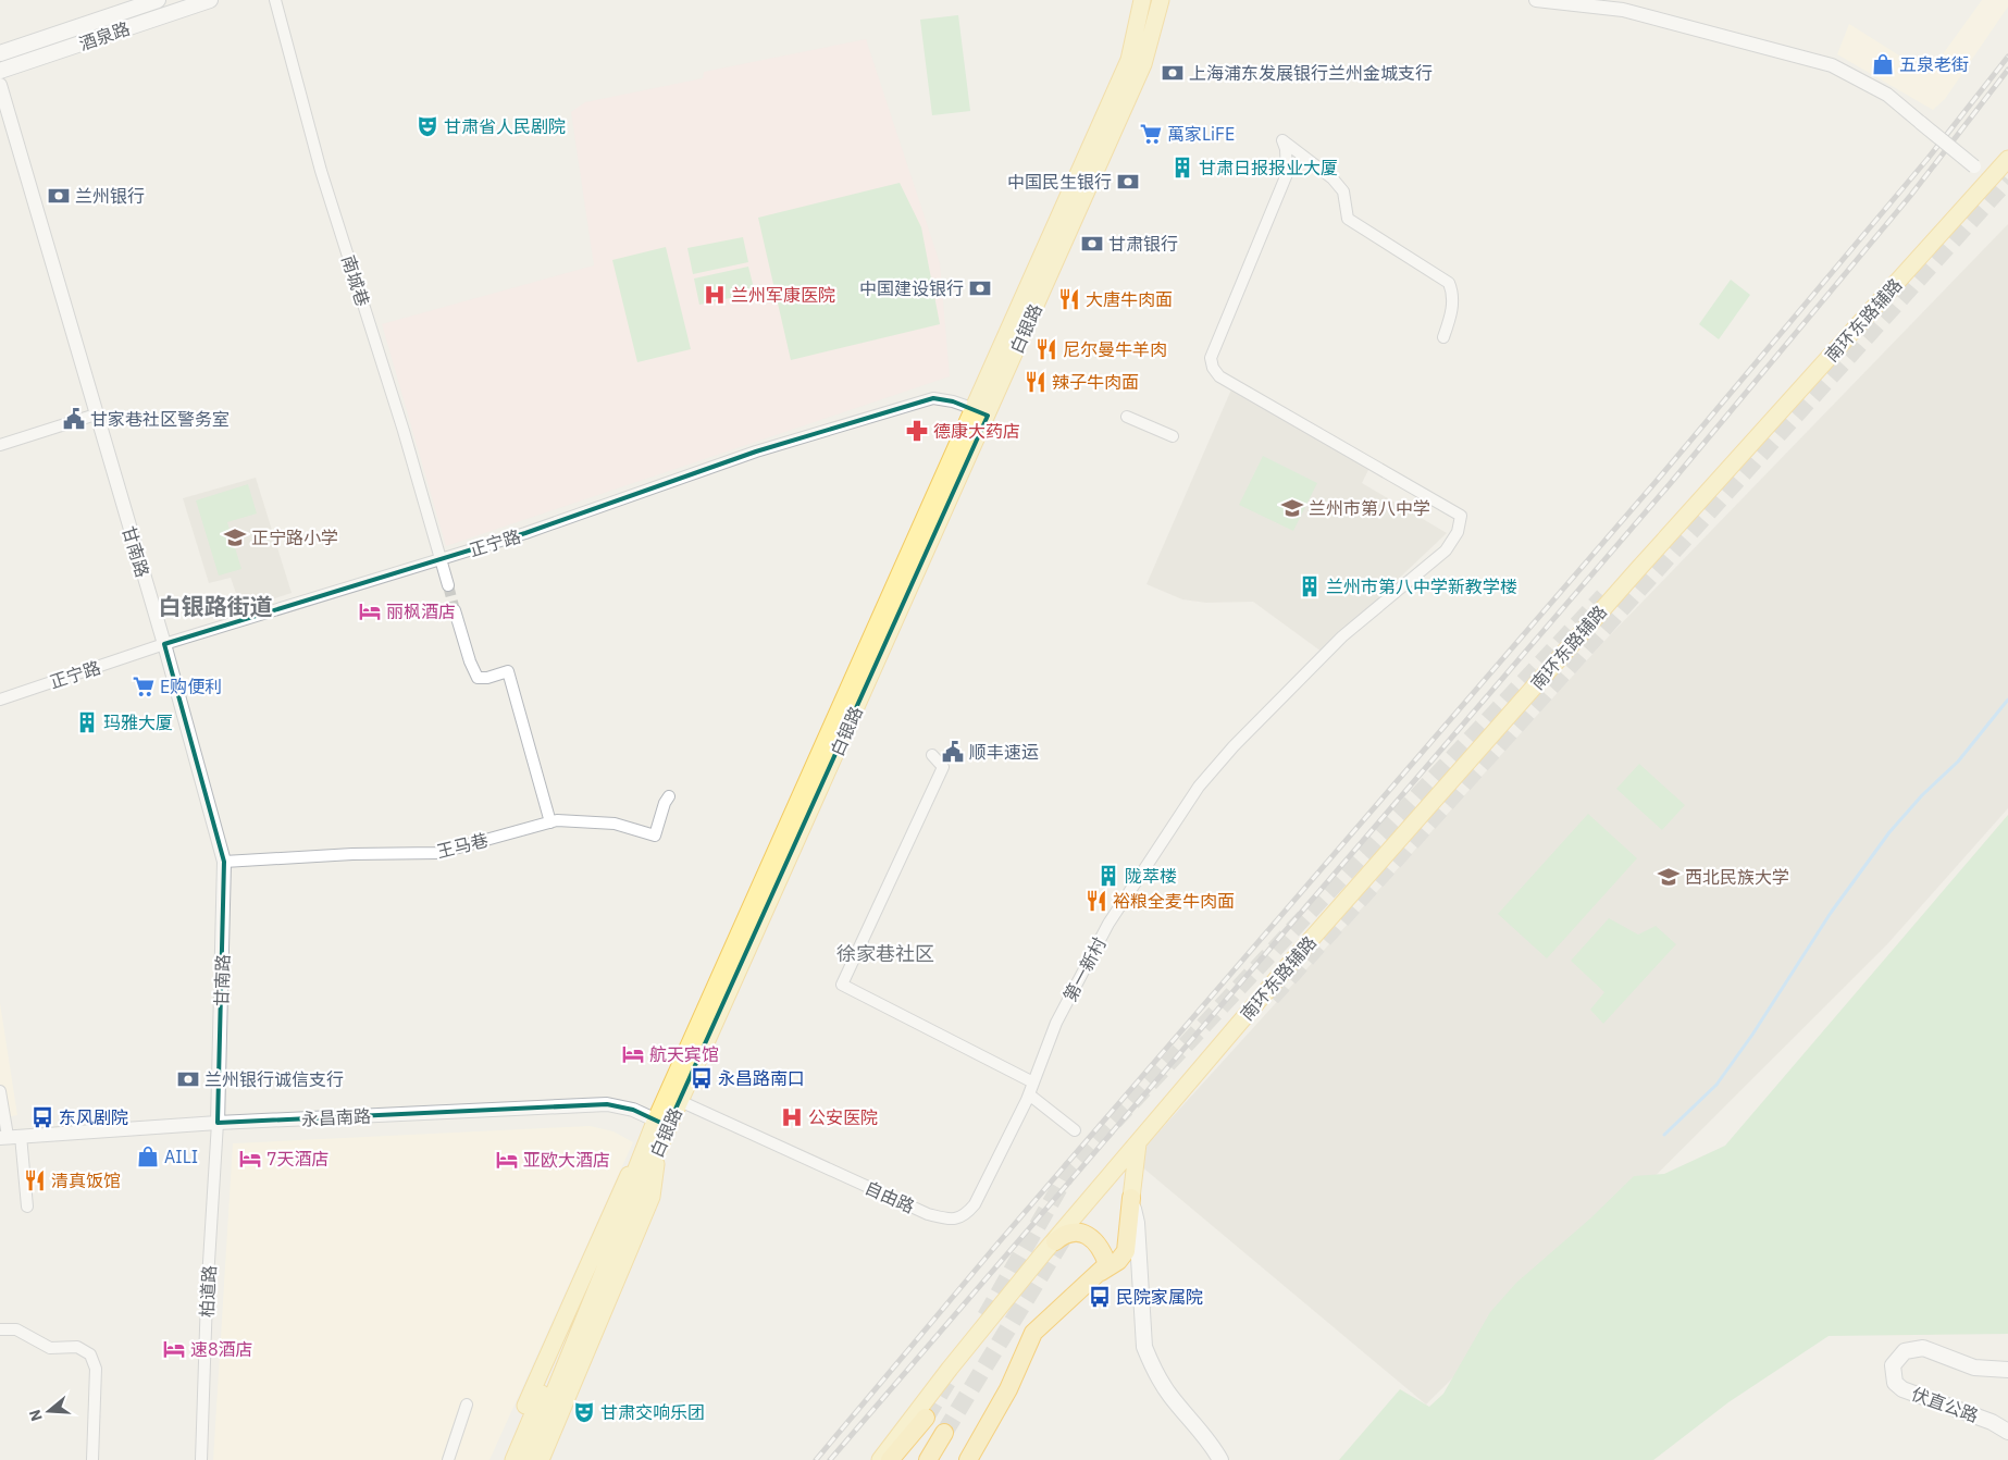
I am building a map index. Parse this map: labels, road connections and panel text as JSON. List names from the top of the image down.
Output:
{
  "streets": {
    "main road": [
      "酒泉路",
      "南环东路辅路",
      "白银路",
      "伏直公路"
    ],
    "street": [
      "南城巷",
      "正宁路",
      "甘南路",
      "王马巷",
      "第一新村",
      "永昌南路",
      "自由路",
      "柏道路"
    ]
  },
  "crossings": [
    ["南城巷", "正宁路"],
    ["白银路", "正宁路"],
    ["白银路", "永昌南路"],
    ["白银路", "自由路"],
    ["正宁路", "甘南路"],
    ["甘南路", "王马巷"],
    ["甘南路", "永昌南路"],
    ["甘南路", "柏道路"],
    ["第一新村", "自由路"],
    ["永昌南路", "柏道路"]
  ],
  "districts": ["白银路街道", "徐家巷社区"],
  "places": {
    "shop": ["五泉老街", "AILI"],
    "bank": [
      "上海浦东发展银行兰州金城支行",
      "中国民生银行",
      "兰州银行",
      "甘肃银行",
      "中国建设银行",
      "兰州银行诚信支行"
    ],
    "theatre": ["甘肃省人民剧院", "甘肃交响乐团"],
    "supermarket": ["萬家LiFE", "E购便利"],
    "building": [
      "甘肃日报报业大厦",
      "兰州市第八中学新教学楼",
      "玛雅大厦",
      "陇萃楼"
    ],
    "hospital": ["兰州军康医院", "公安医院"],
    "restaurant": [
      "大唐牛肉面",
      "尼尔曼牛羊肉",
      "辣子牛肉面",
      "裕粮全麦牛肉面",
      "清真饭馆"
    ],
    "public building": ["甘家巷社区警务室", "顺丰速运"],
    "pharmacy": ["德康大药店"],
    "school or university": ["兰州市第八中学", "正宁路小学", "西北民族大学"],
    "hotel": [
      "丽枫酒店",
      "航天宾馆",
      "7天酒店",
      "亚欧大酒店",
      "速8酒店"
    ],
    "bus stop": ["永昌路南口", "东风剧院", "民院家属院"]
  },
  "north": "left"
}
